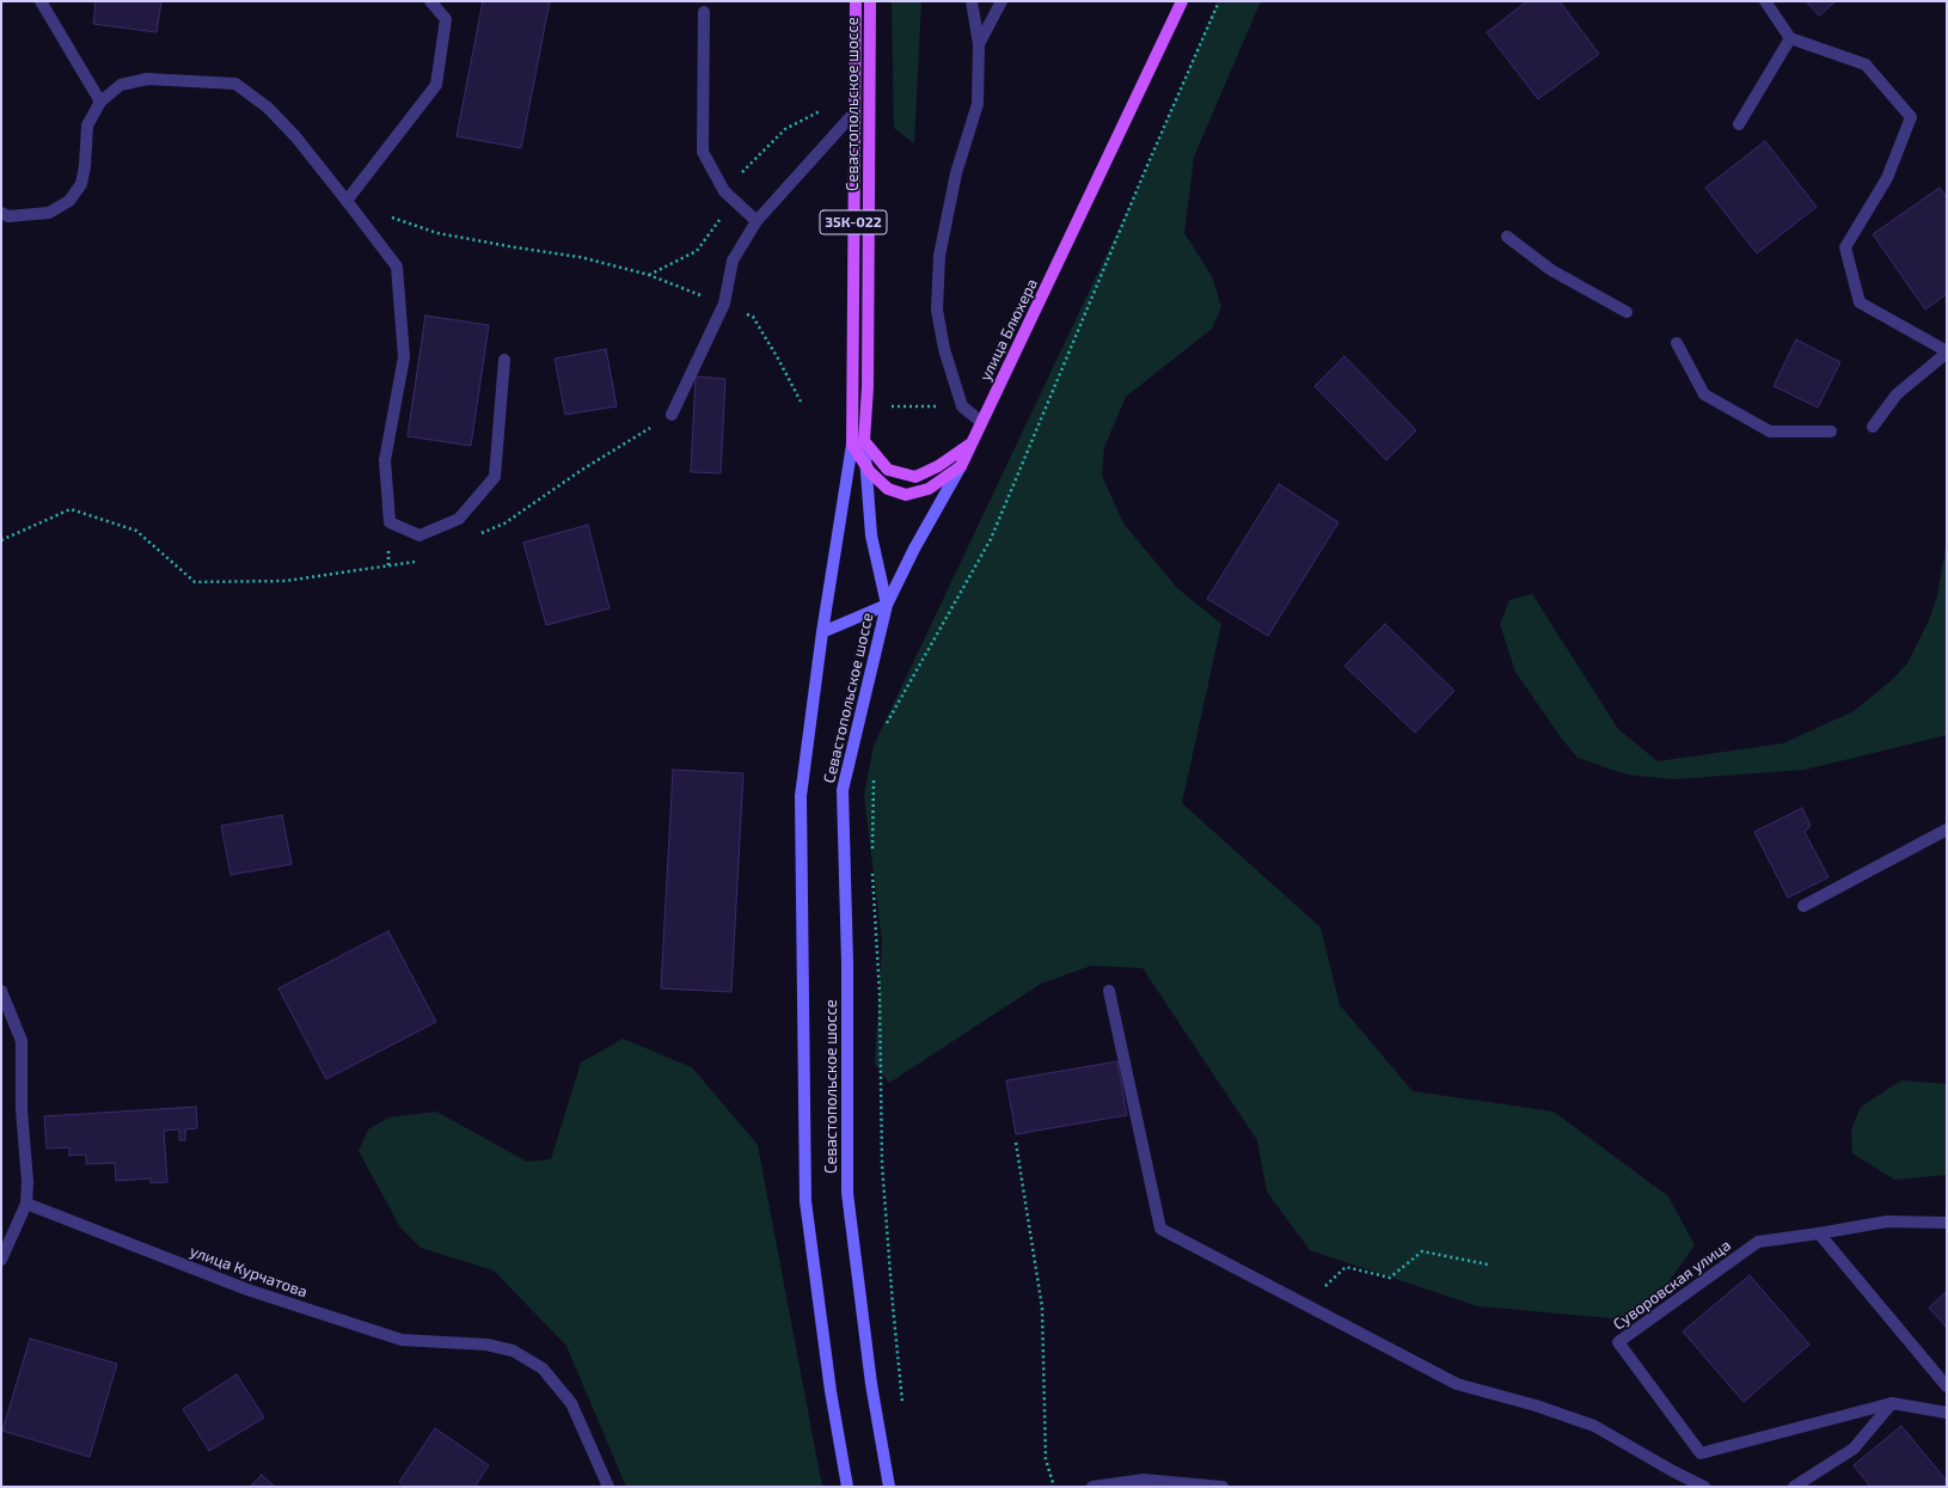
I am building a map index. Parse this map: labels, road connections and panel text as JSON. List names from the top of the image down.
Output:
{
  "streets": {
    "main road": ["Севастопольское шоссе", "35К-022", "улица Блюхера"],
    "street": ["улица Курчатова", "Суворовская улица"]
  },
  "crossings": [
    ["Севастопольское шоссе", "улица Блюхера"]
  ]
}
